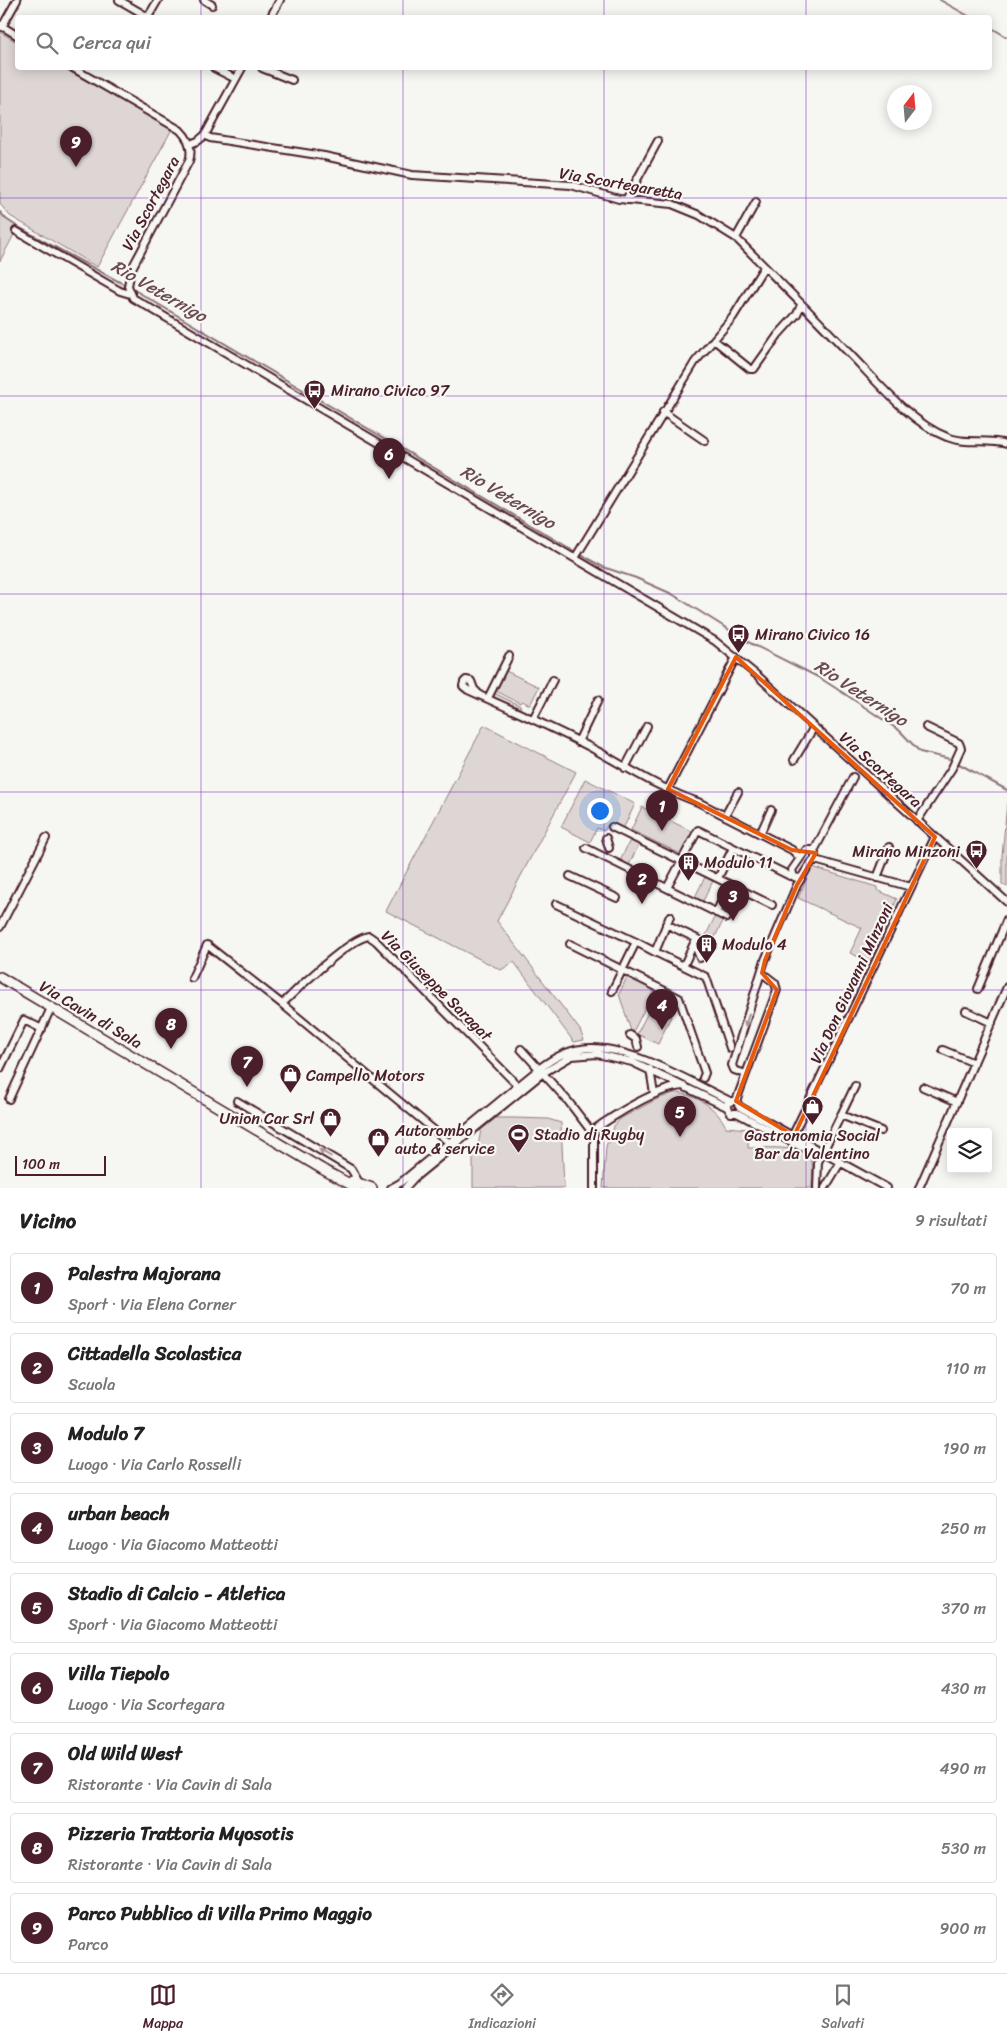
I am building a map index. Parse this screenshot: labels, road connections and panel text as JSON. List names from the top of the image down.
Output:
{
  "streets": {
    "main road": ["Via Cavin di Sala"],
    "street": [
      "Via Scortegaretta",
      "Via Scortegara",
      "Via Don Giovanni Minzoni",
      "Via Giuseppe Saragat"
    ]
  },
  "crossings": [
    ["Via Scortegara", "Via Don Giovanni Minzoni"]
  ],
  "water": ["Rio Veternigo"],
  "places": {
    "bus stop": ["Mirano Civico 97", "Mirano Civico 16", "Mirano Minzoni"],
    "building": ["Modulo 11", "Modulo 4"],
    "shop": [
      "Campello Motors",
      "Gastronomia Social Bar da Valentino",
      "Union Car Srl",
      "Autorombo auto & service"
    ],
    "sports": ["Stadio di Rugby"]
  },
  "scale_bar": "100 m",
  "north": "top",
  "page": {
    "search": "Cerca qui",
    "pins": [
      "9",
      "6",
      "1",
      "2",
      "3",
      "4",
      "8",
      "7",
      "5"
    ],
    "scale": "100 m",
    "heading": ["Vicino", "9 risultati"],
    "list": [
      {
        "mark": "1",
        "name": "Palestra Majorana",
        "note": "Sport · Via Elena Corner",
        "value": "70 m"
      },
      {
        "mark": "2",
        "name": "Cittadella Scolastica",
        "note": "Scuola",
        "value": "110 m"
      },
      {
        "mark": "3",
        "name": "Modulo 7",
        "note": "Luogo · Via Carlo Rosselli",
        "value": "190 m"
      },
      {
        "mark": "4",
        "name": "urban beach",
        "note": "Luogo · Via Giacomo Matteotti",
        "value": "250 m"
      },
      {
        "mark": "5",
        "name": "Stadio di Calcio - Atletica",
        "note": "Sport · Via Giacomo Matteotti",
        "value": "370 m"
      },
      {
        "mark": "6",
        "name": "Villa Tiepolo",
        "note": "Luogo · Via Scortegara",
        "value": "430 m"
      },
      {
        "mark": "7",
        "name": "Old Wild West",
        "note": "Ristorante · Via Cavin di Sala",
        "value": "490 m"
      },
      {
        "mark": "8",
        "name": "Pizzeria Trattoria Myosotis",
        "note": "Ristorante · Via Cavin di Sala",
        "value": "530 m"
      },
      {
        "mark": "9",
        "name": "Parco Pubblico di Villa Primo Maggio",
        "note": "Parco",
        "value": "900 m"
      }
    ],
    "nav": ["Mappa", "Indicazioni", "Salvati"]
  }
}
